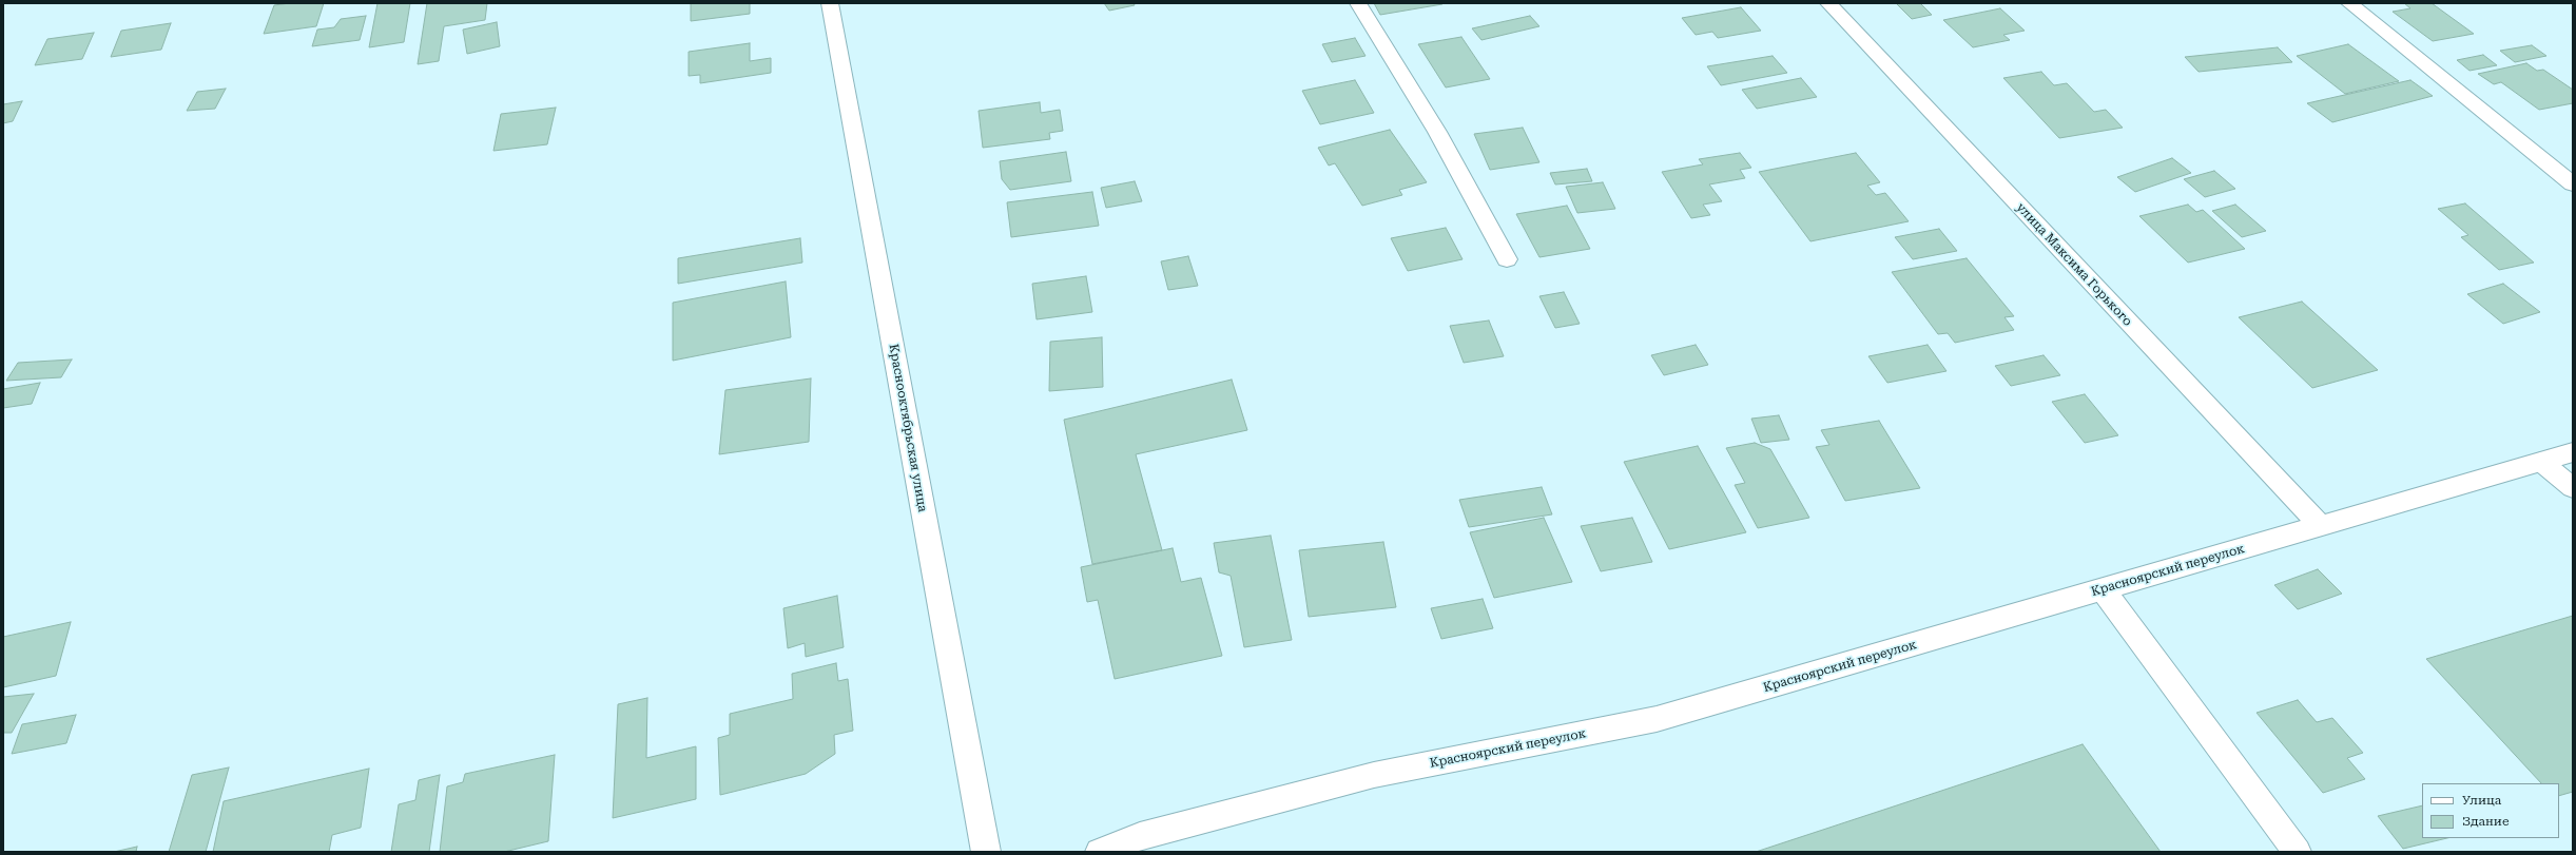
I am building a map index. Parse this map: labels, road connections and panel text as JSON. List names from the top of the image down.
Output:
{
  "streets": {
    "street": ["улица Максима Горького", "Краснооктябрьская улица", "Красноярский переулок"]
  },
  "crossings": [
    ["улица Максима Горького", "Красноярский переулок"]
  ],
  "legend": ["Улица", "Здание"]
}
